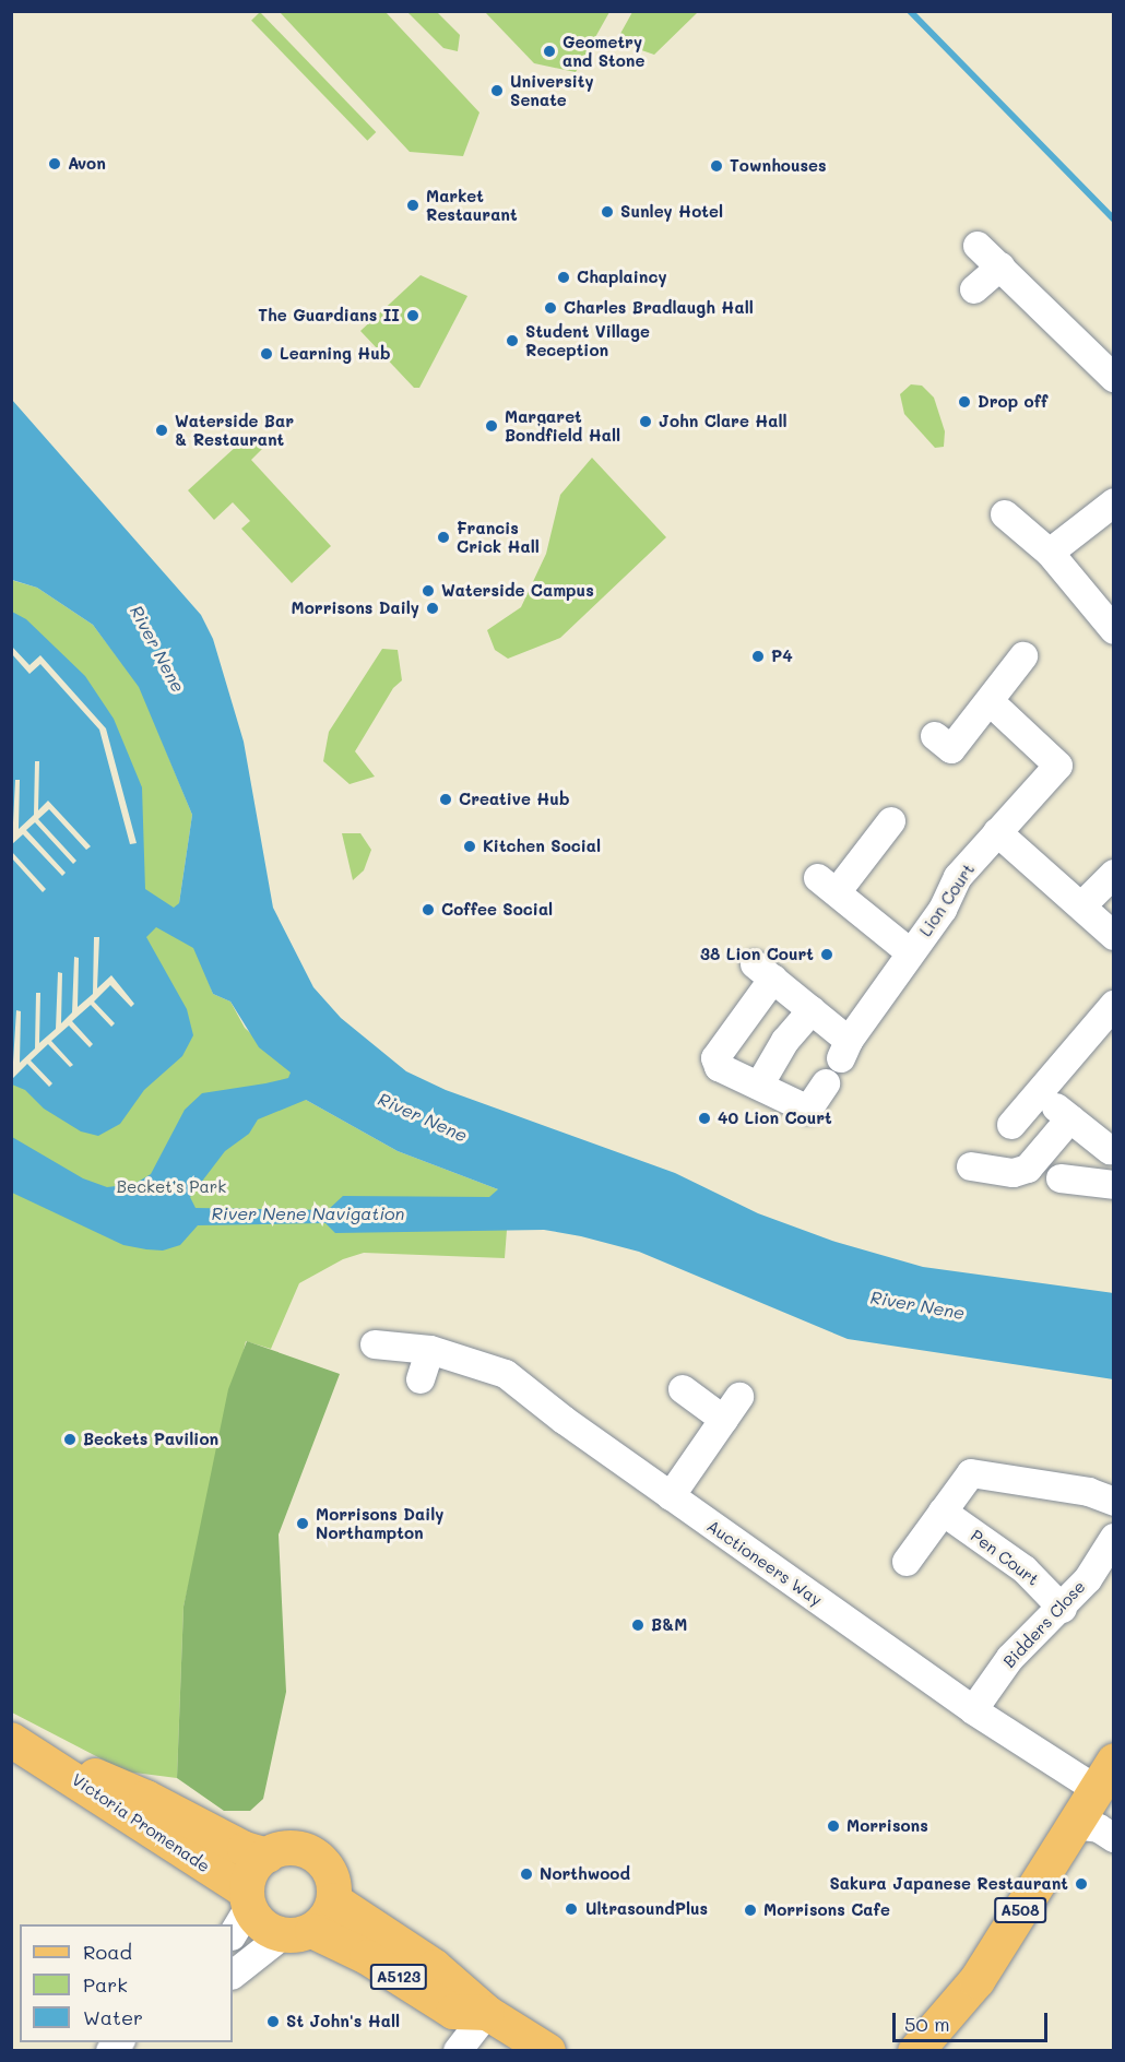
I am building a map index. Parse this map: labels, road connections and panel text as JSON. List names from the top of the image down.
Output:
{
  "streets": {
    "highway": ["A508"],
    "main road": ["Victoria Promenade", "A5123"],
    "street": [
      "Lion Court",
      "Pen Court",
      "Auctioneers Way",
      "Bidders Close"
    ]
  },
  "crossings": [
    ["Pen Court", "Bidders Close"],
    ["Auctioneers Way", "Bidders Close"],
    ["Auctioneers Way", "A508"],
    ["Victoria Promenade", "A5123"]
  ],
  "water": ["River Nene", "River Nene Navigation"],
  "parks": ["Becket's Park"],
  "places": [
    "Geometry and Stone",
    "University Senate",
    "Avon",
    "Townhouses",
    "Market Restaurant",
    "Sunley Hotel",
    "Chaplaincy",
    "Charles Bradlaugh Hall",
    "The Guardians II",
    "Student Village Reception",
    "Learning Hub",
    "Drop off",
    "John Clare Hall",
    "Margaret Bondfield Hall",
    "Waterside Bar & Restaurant",
    "Francis Crick Hall",
    "Waterside Campus",
    "Morrisons Daily",
    "P4",
    "Creative Hub",
    "Kitchen Social",
    "Coffee Social",
    "38 Lion Court",
    "40 Lion Court",
    "Beckets Pavilion",
    "Morrisons Daily Northampton",
    "B&M",
    "Morrisons",
    "Northwood",
    "Sakura Japanese Restaurant",
    "UltrasoundPlus",
    "Morrisons Cafe",
    "St John's Hall"
  ],
  "legend": ["Road", "Park", "Water"],
  "scale_bar": "50 m"
}
